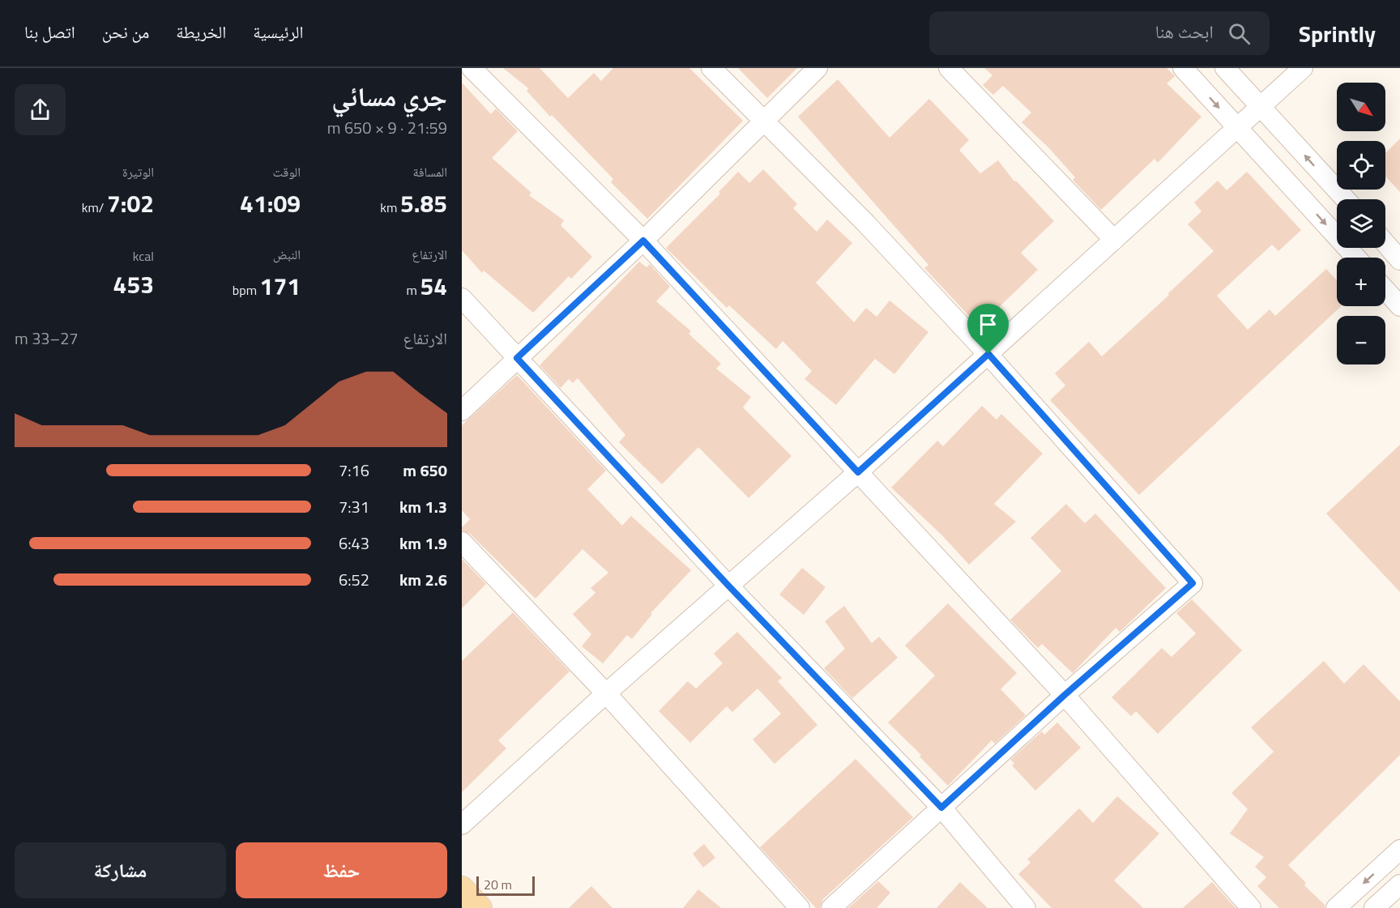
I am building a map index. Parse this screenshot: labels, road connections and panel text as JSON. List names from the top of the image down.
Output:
{
  "scale_bar": "20 m",
  "north": "bottom right",
  "page": {
    "header": "Sprintly",
    "search": "ابحث هنا",
    "nav": [
      "الرئيسية",
      "الخريطة",
      "من نحن",
      "اتصل بنا"
    ],
    "heading": ["جري مسائي", "21:59 · 9 × 650 m"],
    "map_buttons": ["+", "−"],
    "stats": [
      ["المسافة", "5.85 km"],
      ["الوقت", "41:09"],
      ["الوتيرة", "7:02 /km"],
      ["الارتفاع", "54 m"],
      ["النبض", "171 bpm"],
      ["kcal", "453"]
    ],
    "chart": ["الارتفاع", "27–33 m"],
    "list": [
      {
        "name": "650 m",
        "note": "7:16"
      },
      {
        "name": "1.3 km",
        "note": "7:31"
      },
      {
        "name": "1.9 km",
        "note": "6:43"
      },
      {
        "name": "2.6 km",
        "note": "6:52"
      }
    ],
    "buttons": ["حفظ", "مشاركة"],
    "scale": "20 m"
  }
}
